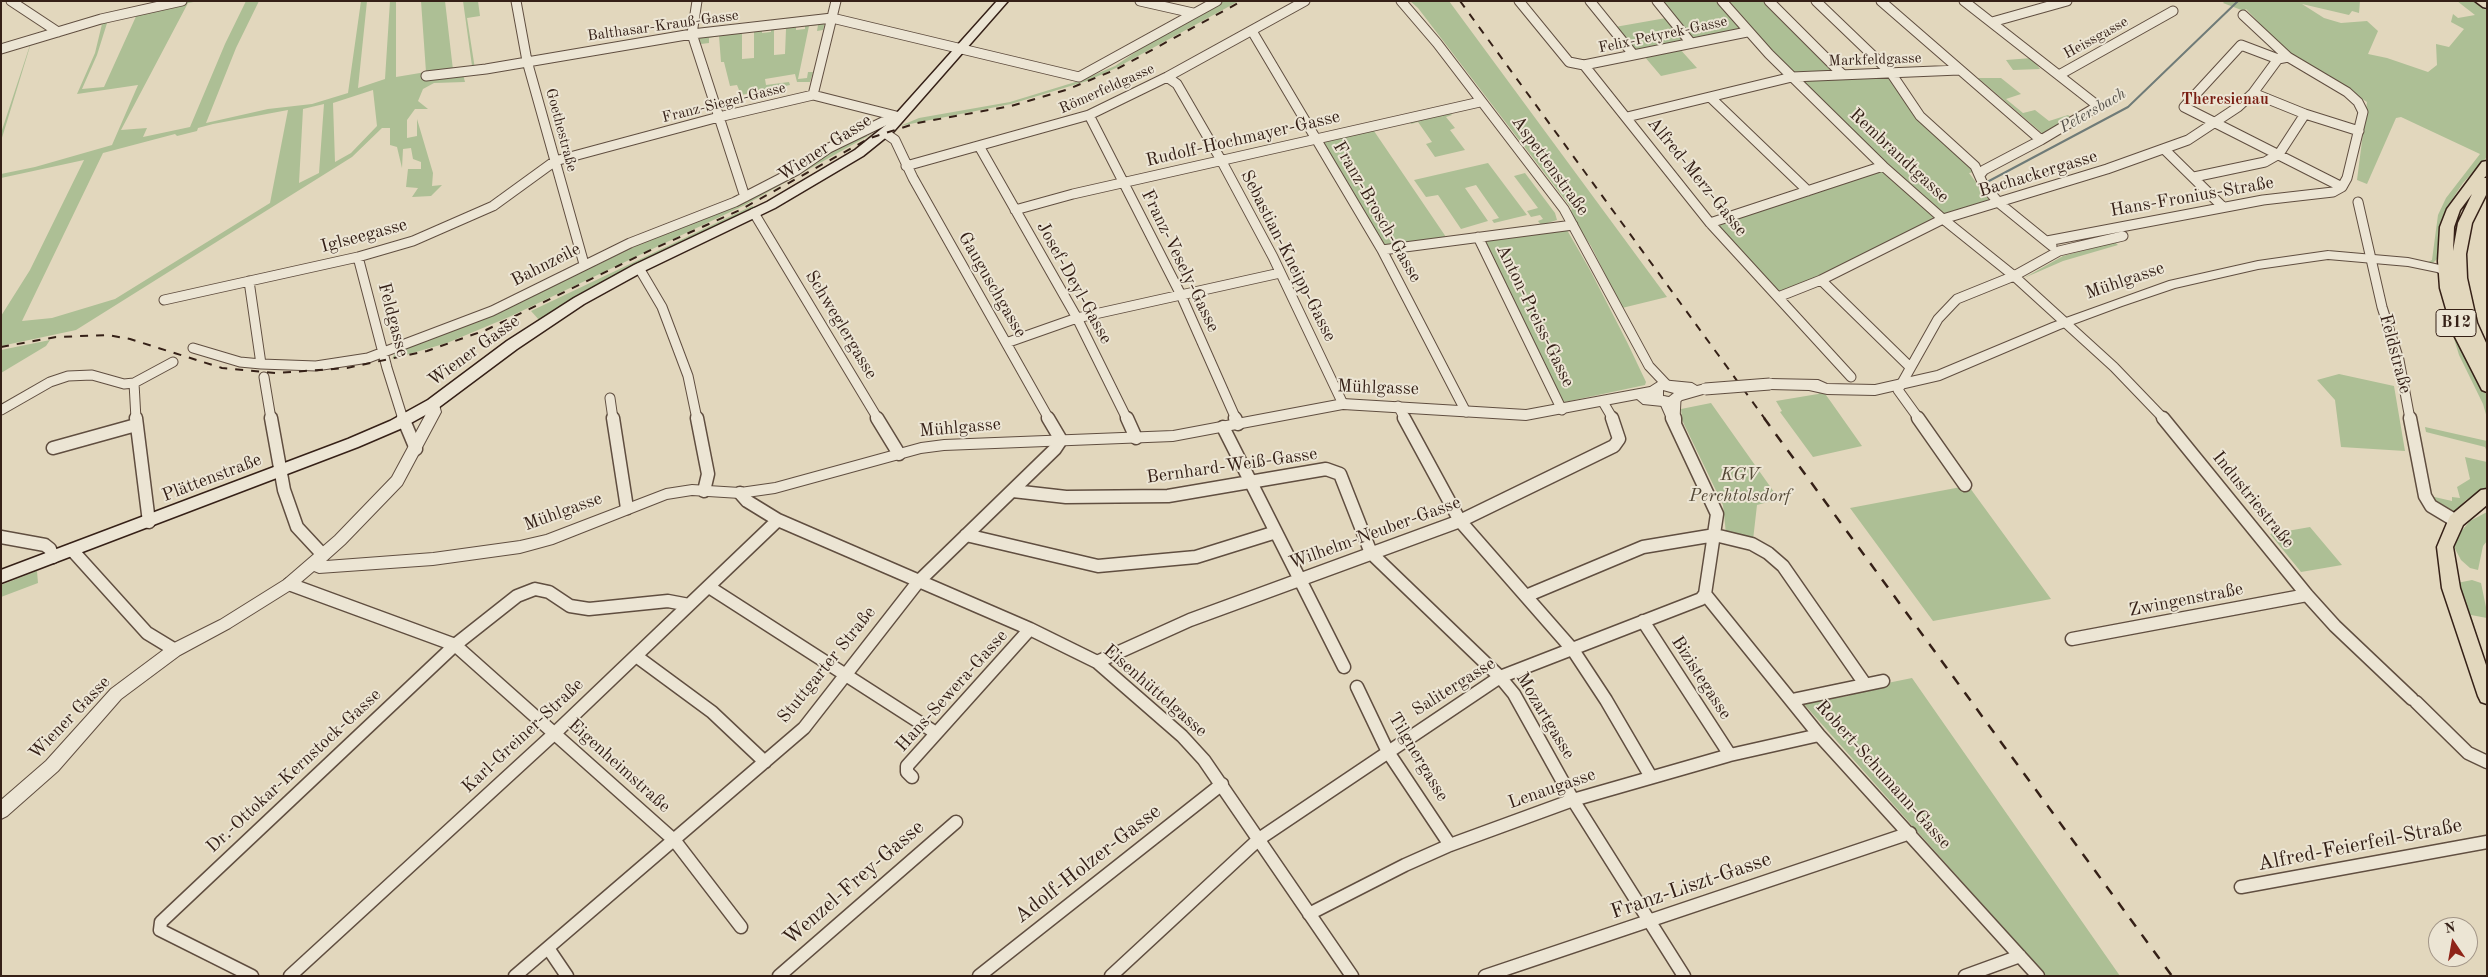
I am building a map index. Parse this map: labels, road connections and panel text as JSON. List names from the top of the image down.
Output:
{
  "streets": {
    "main road": ["Wiener Gasse", "B12", "Plättenstraße"],
    "street": [
      "Balthasar-Krauß-Gasse",
      "Felix-Petyrek-Gasse",
      "Heissgasse",
      "Markfeldgasse",
      "Römerfeldgasse",
      "Franz-Siegel-Gasse",
      "Goethestraße",
      "Rudolf-Hochmayer-Gasse",
      "Rembrandtgasse",
      "Aspettenstraße",
      "Bachackergasse",
      "Alfred-Merz-Gasse",
      "Hans-Fronius-Straße",
      "Franz-Brosch-Gasse",
      "Iglseegasse",
      "Sebastian-Kneipp-Gasse",
      "Franz-Vesely-Gasse",
      "Bahnzeile",
      "Mühlgasse",
      "Josef-Deyl-Gasse",
      "Gauguschgasse",
      "Anton-Preiss-Gasse",
      "Feldgasse",
      "Schweglergasse",
      "Feldstraße",
      "Bernhard-Weiß-Gasse",
      "Industriestraße",
      "Wilhelm-Neuber-Gasse",
      "Zwingenstraße",
      "Stuttgarter Straße",
      "Bizistegasse",
      "Salitergasse",
      "Hans-Sewera-Gasse",
      "Eisenhüttelgasse",
      "Mozartgasse",
      "Karl-Greiner-Straße",
      "Tilgnergasse",
      "Eigenheimstraße",
      "Dr.-Ottokar-Kernstock-Gasse",
      "Robert-Schumann-Gasse",
      "Lenaugasse",
      "Alfred-Feierfeil-Straße",
      "Adolf-Holzer-Gasse",
      "Wenzel-Frey-Gasse",
      "Franz-Liszt-Gasse"
    ]
  },
  "crossings": [
    ["Balthasar-Krauß-Gasse", "Goethestraße"],
    ["Balthasar-Krauß-Gasse", "Wiener Gasse"],
    ["Felix-Petyrek-Gasse", "Rembrandtgasse"],
    ["Felix-Petyrek-Gasse", "Alfred-Merz-Gasse"],
    ["Markfeldgasse", "Rembrandtgasse"],
    ["Markfeldgasse", "Alfred-Merz-Gasse"],
    ["Römerfeldgasse", "Franz-Brosch-Gasse"],
    ["Römerfeldgasse", "Sebastian-Kneipp-Gasse"],
    ["Römerfeldgasse", "Franz-Vesely-Gasse"],
    ["Römerfeldgasse", "Josef-Deyl-Gasse"],
    ["Römerfeldgasse", "Gauguschgasse"],
    ["Franz-Siegel-Gasse", "Goethestraße"],
    ["Franz-Siegel-Gasse", "Wiener Gasse"],
    ["Franz-Siegel-Gasse", "Iglseegasse"],
    ["Franz-Siegel-Gasse", "Bahnzeile"],
    ["Goethestraße", "Iglseegasse"],
    ["Goethestraße", "Bahnzeile"],
    ["Rudolf-Hochmayer-Gasse", "Aspettenstraße"],
    ["Rudolf-Hochmayer-Gasse", "Franz-Brosch-Gasse"],
    ["Rudolf-Hochmayer-Gasse", "Sebastian-Kneipp-Gasse"],
    ["Rudolf-Hochmayer-Gasse", "Franz-Vesely-Gasse"],
    ["Rudolf-Hochmayer-Gasse", "Josef-Deyl-Gasse"],
    ["Wiener Gasse", "Bahnzeile"],
    ["Wiener Gasse", "Mühlgasse"],
    ["Wiener Gasse", "Gauguschgasse"],
    ["Wiener Gasse", "Feldgasse"],
    ["Wiener Gasse", "Schweglergasse"],
    ["Wiener Gasse", "Plättenstraße"],
    ["Wiener Gasse", "Eigenheimstraße"],
    ["Rembrandtgasse", "Bachackergasse"],
    ["Rembrandtgasse", "Hans-Fronius-Straße"],
    ["Rembrandtgasse", "Mühlgasse"],
    ["Rembrandtgasse", "Industriestraße"],
    ["Aspettenstraße", "Mühlgasse"],
    ["Bachackergasse", "Alfred-Merz-Gasse"],
    ["Hans-Fronius-Straße", "Mühlgasse"],
    ["Franz-Brosch-Gasse", "Mühlgasse"],
    ["Iglseegasse", "Feldgasse"],
    ["Sebastian-Kneipp-Gasse", "Mühlgasse"],
    ["Franz-Vesely-Gasse", "Mühlgasse"],
    ["Bahnzeile", "Feldgasse"],
    ["Mühlgasse", "Josef-Deyl-Gasse"],
    ["Mühlgasse", "Gauguschgasse"],
    ["Mühlgasse", "Anton-Preiss-Gasse"],
    ["Mühlgasse", "B12"],
    ["Mühlgasse", "Schweglergasse"],
    ["Mühlgasse", "Feldstraße"],
    ["Mühlgasse", "Industriestraße"],
    ["Mühlgasse", "Wilhelm-Neuber-Gasse"],
    ["Mühlgasse", "Stuttgarter Straße"],
    ["Mühlgasse", "Eisenhüttelgasse"],
    ["Gauguschgasse", "Stuttgarter Straße"],
    ["Feldgasse", "Plättenstraße"],
    ["Bernhard-Weiß-Gasse", "Wilhelm-Neuber-Gasse"],
    ["Bernhard-Weiß-Gasse", "Stuttgarter Straße"],
    ["Bernhard-Weiß-Gasse", "Mozartgasse"],
    ["Industriestraße", "Zwingenstraße"],
    ["Wilhelm-Neuber-Gasse", "Eisenhüttelgasse"],
    ["Wilhelm-Neuber-Gasse", "Mozartgasse"],
    ["Stuttgarter Straße", "Eisenhüttelgasse"],
    ["Stuttgarter Straße", "Eigenheimstraße"],
    ["Bizistegasse", "Salitergasse"],
    ["Bizistegasse", "Lenaugasse"],
    ["Salitergasse", "Eisenhüttelgasse"],
    ["Salitergasse", "Mozartgasse"],
    ["Salitergasse", "Tilgnergasse"],
    ["Salitergasse", "Robert-Schumann-Gasse"],
    ["Hans-Sewera-Gasse", "Eisenhüttelgasse"],
    ["Eisenhüttelgasse", "Karl-Greiner-Straße"],
    ["Eisenhüttelgasse", "Lenaugasse"],
    ["Eisenhüttelgasse", "Adolf-Holzer-Gasse"],
    ["Mozartgasse", "Lenaugasse"],
    ["Mozartgasse", "Franz-Liszt-Gasse"],
    ["Karl-Greiner-Straße", "Eigenheimstraße"],
    ["Karl-Greiner-Straße", "Dr.-Ottokar-Kernstock-Gasse"],
    ["Tilgnergasse", "Lenaugasse"],
    ["Eigenheimstraße", "Dr.-Ottokar-Kernstock-Gasse"],
    ["Robert-Schumann-Gasse", "Lenaugasse"],
    ["Robert-Schumann-Gasse", "Franz-Liszt-Gasse"]
  ],
  "districts": ["Theresienau"],
  "water": ["Petersbach"],
  "parks": ["KGV Perchtolsdorf"],
  "north": "top"
}
